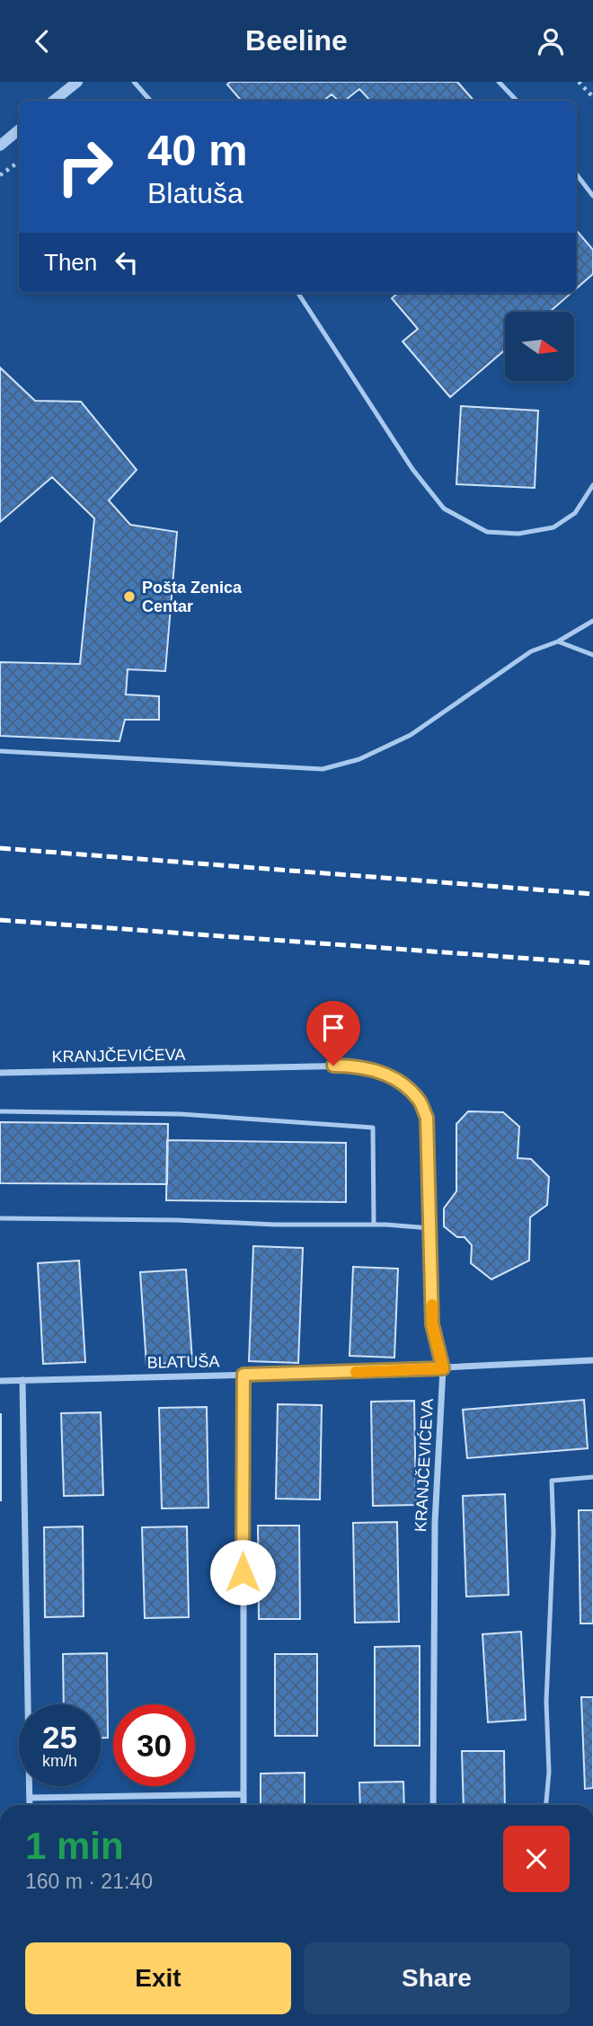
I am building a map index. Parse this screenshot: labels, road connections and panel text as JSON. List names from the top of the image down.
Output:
{
  "streets": {
    "street": ["KRANJČEVIĆEVA", "BLATUŠA"]
  },
  "crossings": [
    ["KRANJČEVIĆEVA", "BLATUŠA"]
  ],
  "places": ["Pošta Zenica Centar"],
  "north": "right",
  "page": {
    "header": "Beeline",
    "turn": ["40 m", "Blatuša"],
    "then": "Then",
    "speed": "25 km/h",
    "limit": "30",
    "heading": ["1 min", "160 m · 21:40"],
    "buttons": ["Exit", "Share"]
  }
}
